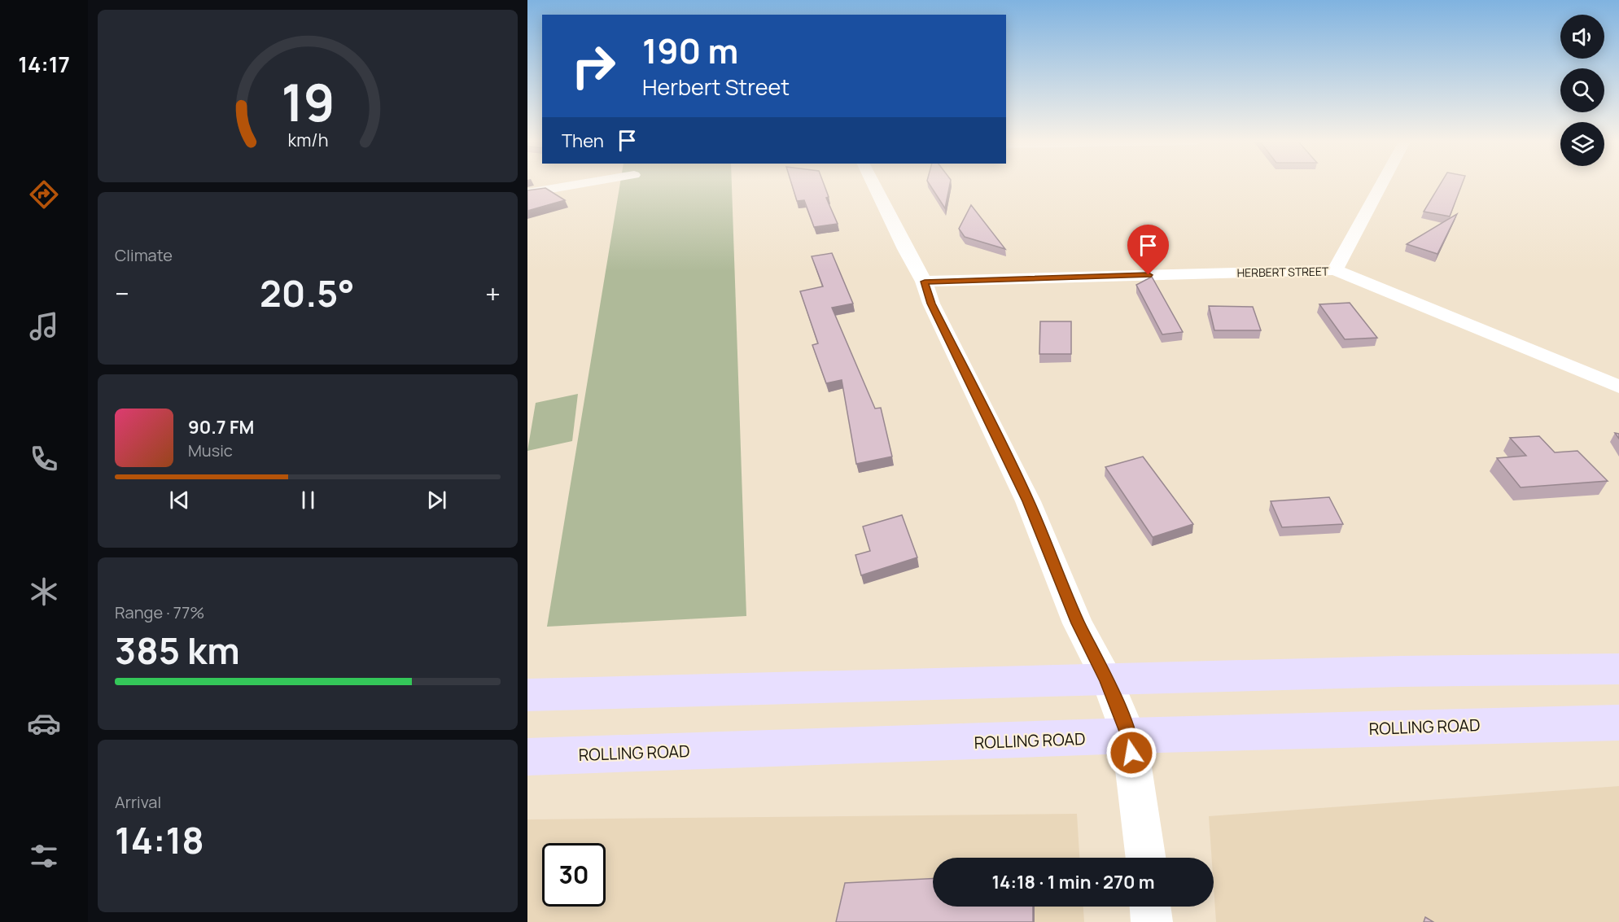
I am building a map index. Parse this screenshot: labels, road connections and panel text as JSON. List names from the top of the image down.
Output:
{
  "streets": {
    "main road": ["ROLLING ROAD"],
    "street": ["HERBERT STREET"]
  },
  "page": {
    "tabs": "14:17",
    "turn": ["190 m", "Herbert Street"],
    "then": "Then",
    "tile": [
      "Climate",
      ["Range · 77%", "385 km"],
      ["Arrival", "14:18"]
    ],
    "heat": ["−", "20.5°", "+"],
    "song": ["90.7 FM", "Music"],
    "limit": "30",
    "trip": "14:18 · 1 min · 270 m",
    "gauge": ["19", "km/h"]
  }
}
